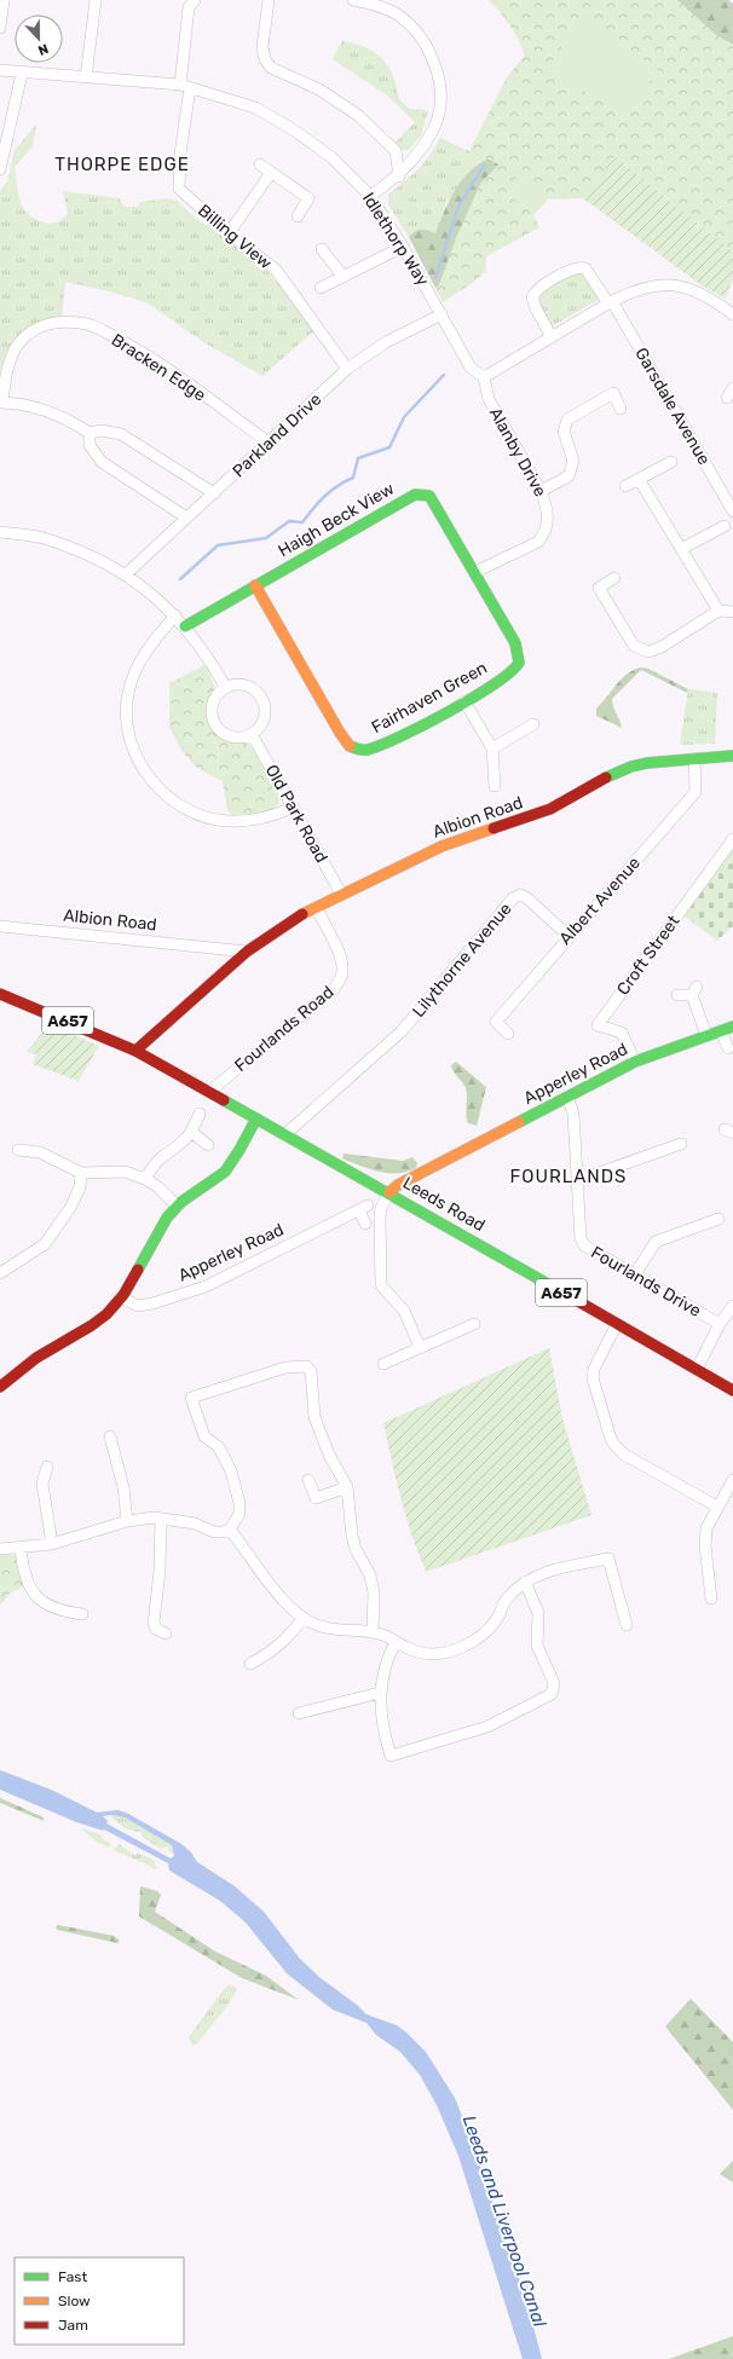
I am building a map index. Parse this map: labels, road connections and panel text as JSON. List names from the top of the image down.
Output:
{
  "streets": {
    "street": [
      "Billing View",
      "Idlethorp Way",
      "Bracken Edge",
      "Garsdale Avenue",
      "Parkland Drive",
      "Alanby Drive",
      "Haigh Beck View",
      "Fairhaven Green",
      "Old Park Road",
      "Albion Road",
      "Albert Avenue",
      "Croft Street",
      "Lilythorne Avenue",
      "A657",
      "Fourlands Road",
      "Apperley Road",
      "Leeds Road",
      "Fourlands Drive"
    ]
  },
  "crossings": [
    ["Billing View", "Idlethorp Way"],
    ["Billing View", "Parkland Drive"],
    ["Idlethorp Way", "Parkland Drive"],
    ["Idlethorp Way", "Alanby Drive"],
    ["Bracken Edge", "Parkland Drive"],
    ["Alanby Drive", "Haigh Beck View"],
    ["Alanby Drive", "Fairhaven Green"],
    ["Haigh Beck View", "Fairhaven Green"],
    ["Old Park Road", "Albion Road"],
    ["Albion Road", "Albert Avenue"],
    ["Albion Road", "A657"],
    ["Albion Road", "Fourlands Road"],
    ["Albion Road", "Leeds Road"],
    ["Albert Avenue", "Lilythorne Avenue"],
    ["Croft Street", "Apperley Road"],
    ["Lilythorne Avenue", "Leeds Road"],
    ["A657", "Leeds Road"],
    ["Fourlands Road", "Leeds Road"],
    ["Apperley Road", "Leeds Road"],
    ["Apperley Road", "Fourlands Drive"],
    ["Leeds Road", "Fourlands Drive"]
  ],
  "districts": ["THORPE EDGE", "FOURLANDS"],
  "water": ["Leeds and Liverpool Canal"],
  "legend": ["Fast", "Slow", "Jam"],
  "north": "bottom"
}
